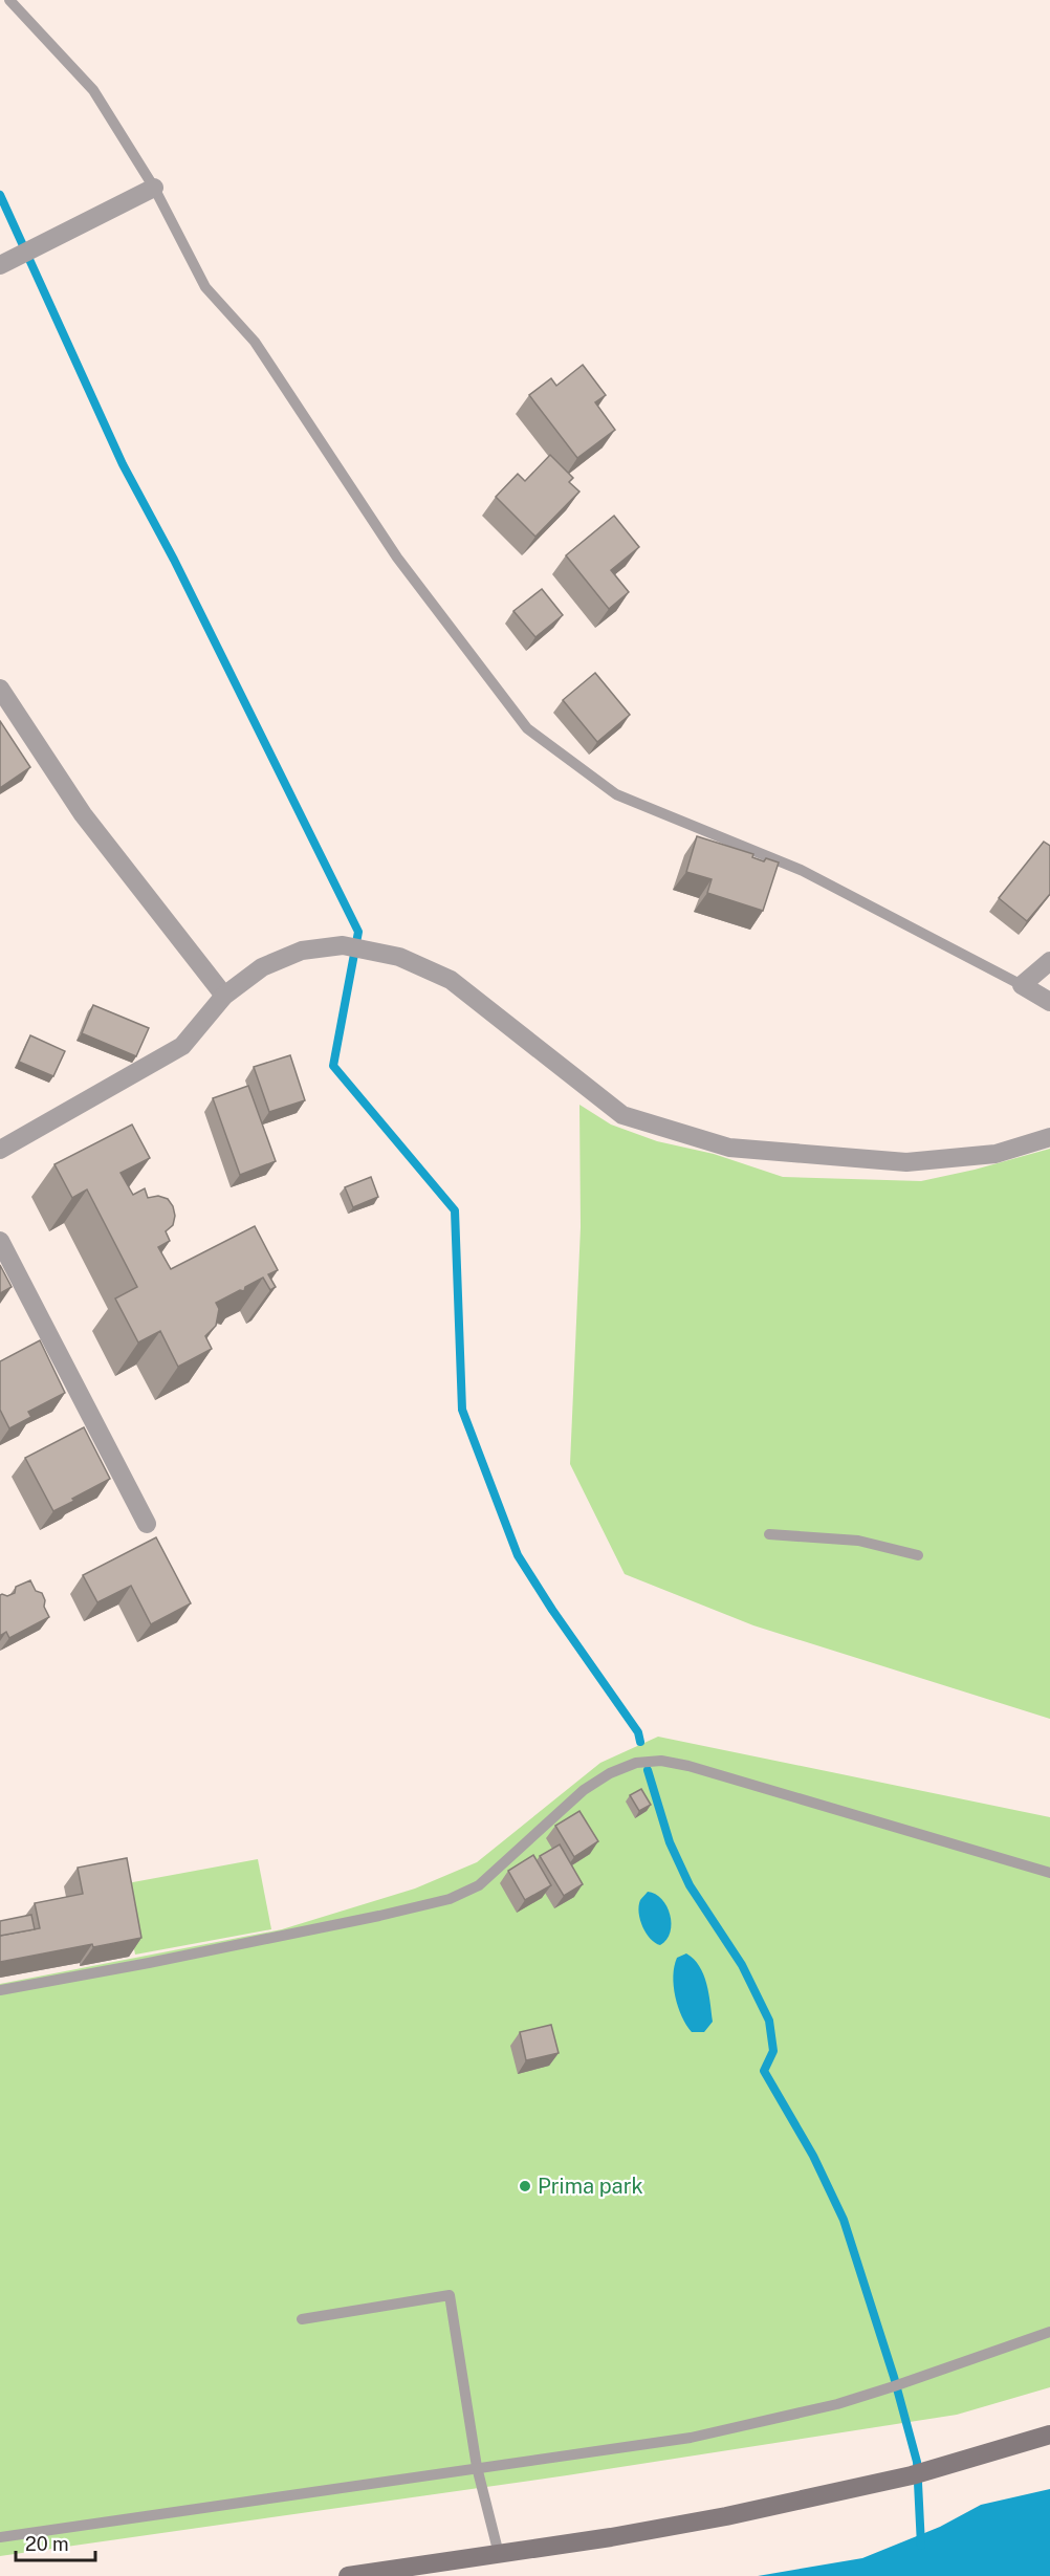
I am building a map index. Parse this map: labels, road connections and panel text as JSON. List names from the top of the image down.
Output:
{
  "places": ["Prima park"],
  "scale_bar": "20 m"
}
